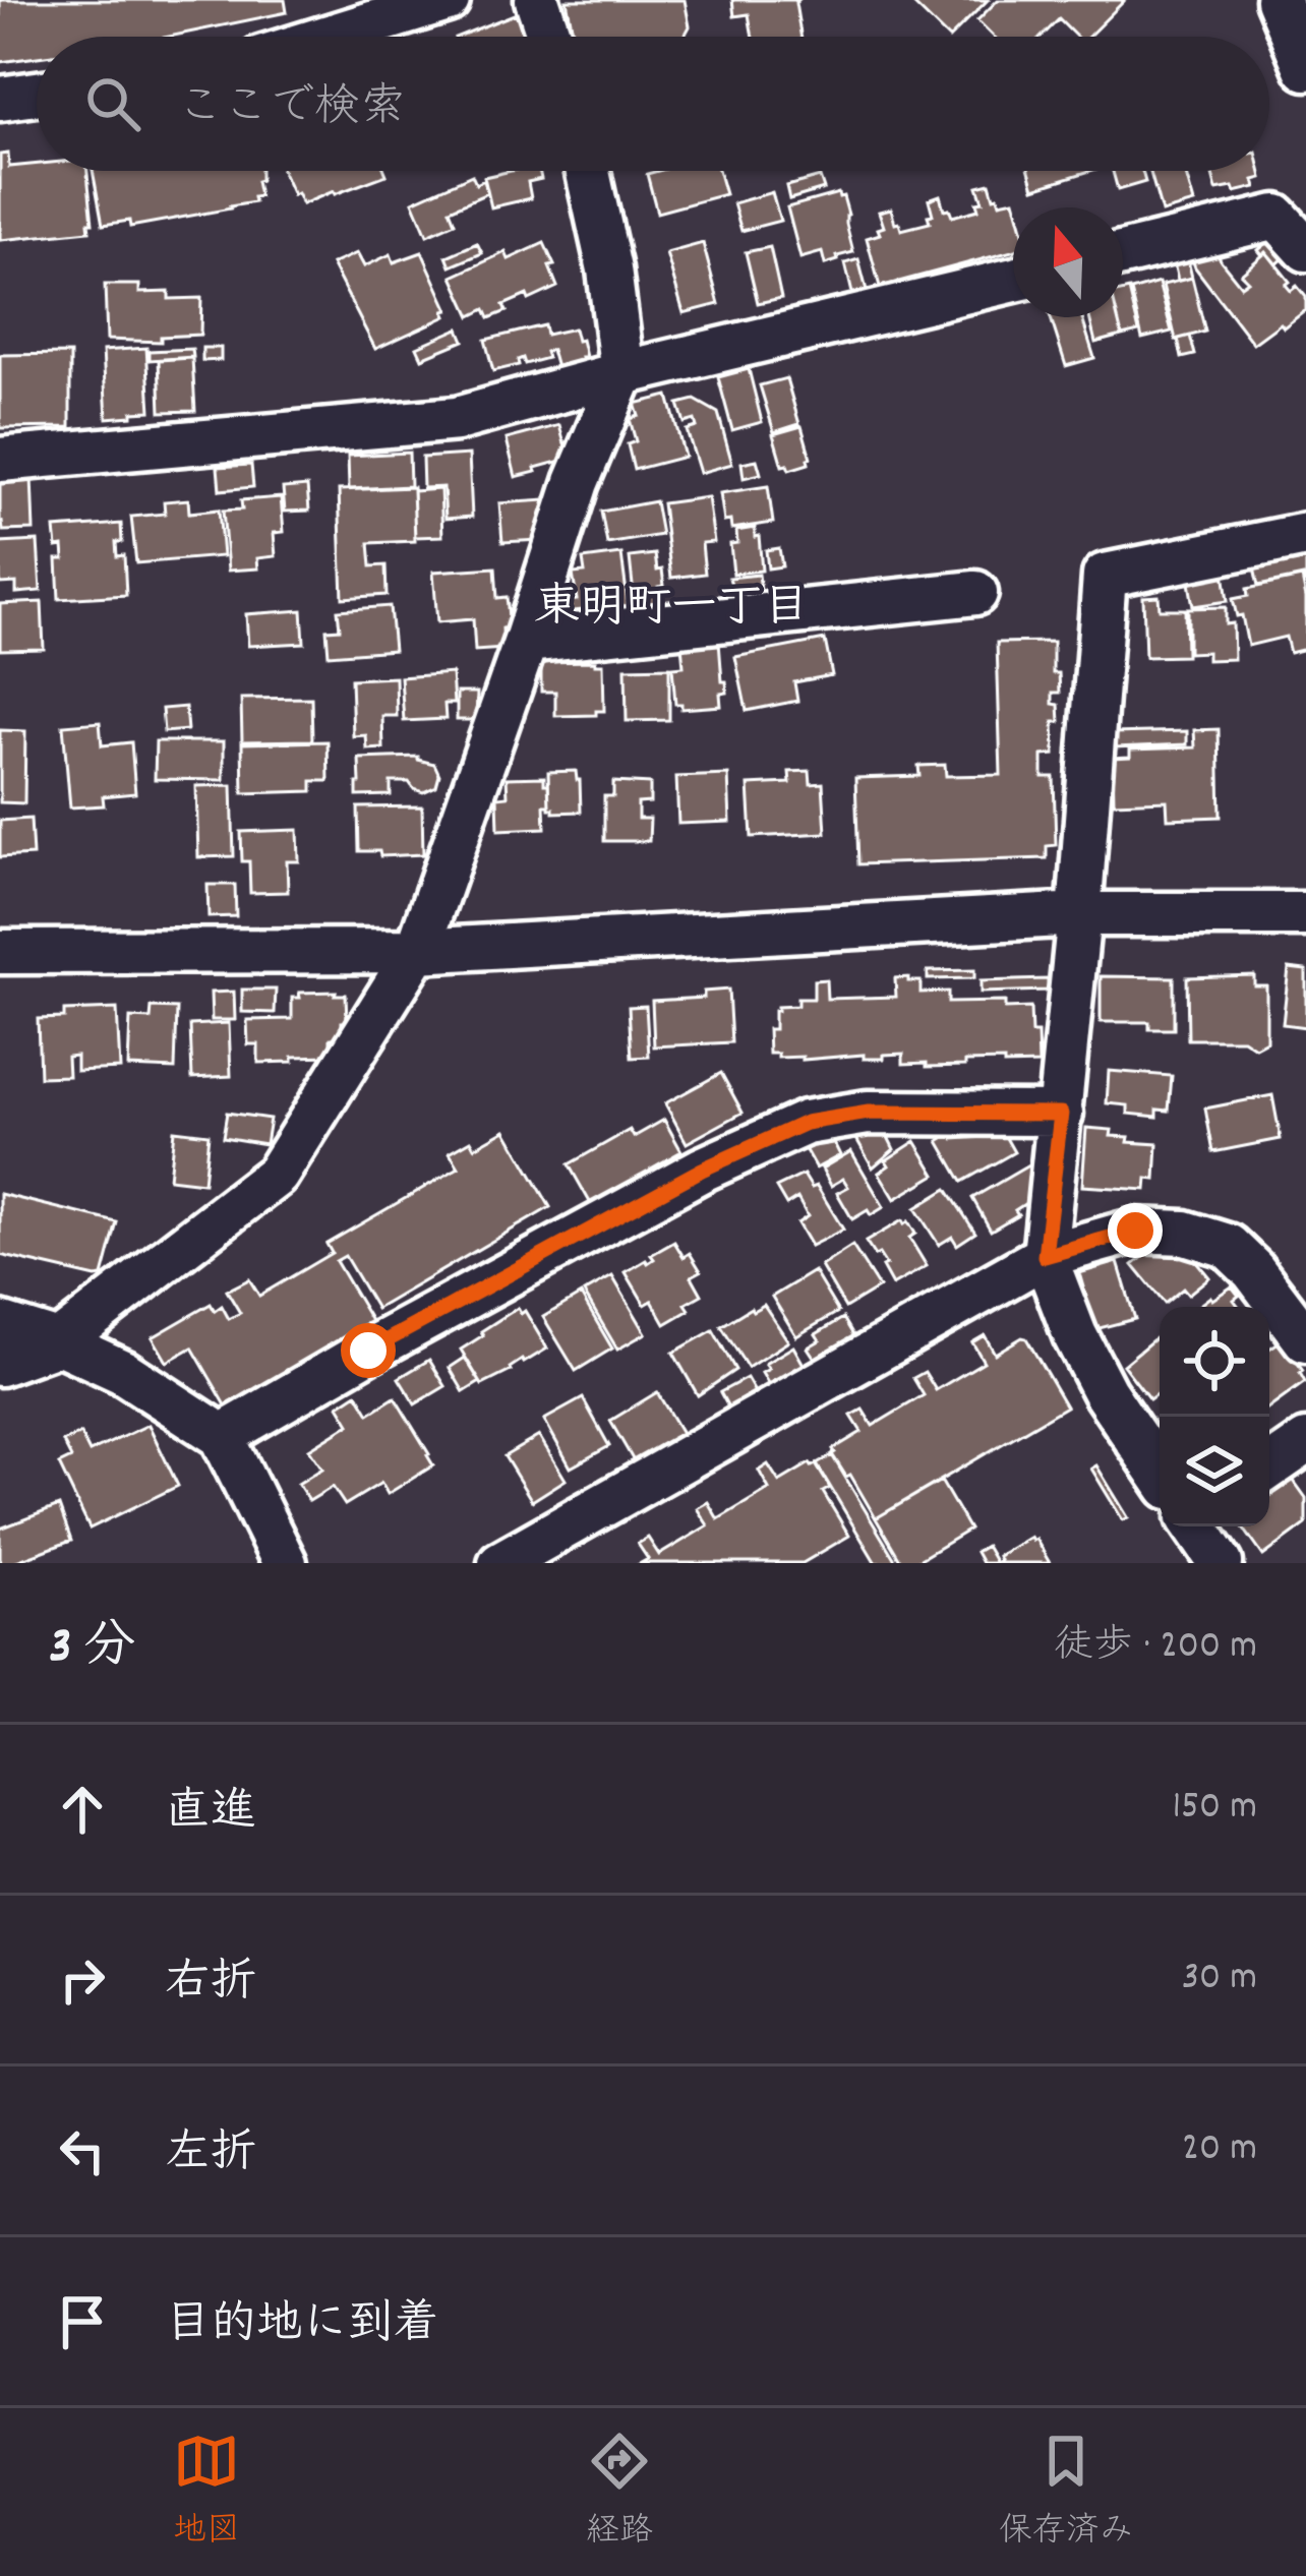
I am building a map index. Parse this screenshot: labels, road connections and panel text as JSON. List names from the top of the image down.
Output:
{
  "districts": ["東明町一丁目"],
  "north": "top",
  "page": {
    "search": "ここで検索",
    "heading": ["3 分", "徒歩 · 200 m"],
    "list": [
      ["直進", "150 m"],
      ["右折", "30 m"],
      ["左折", "20 m"],
      "目的地に到着"
    ],
    "nav": ["地図", "経路", "保存済み"]
  }
}
